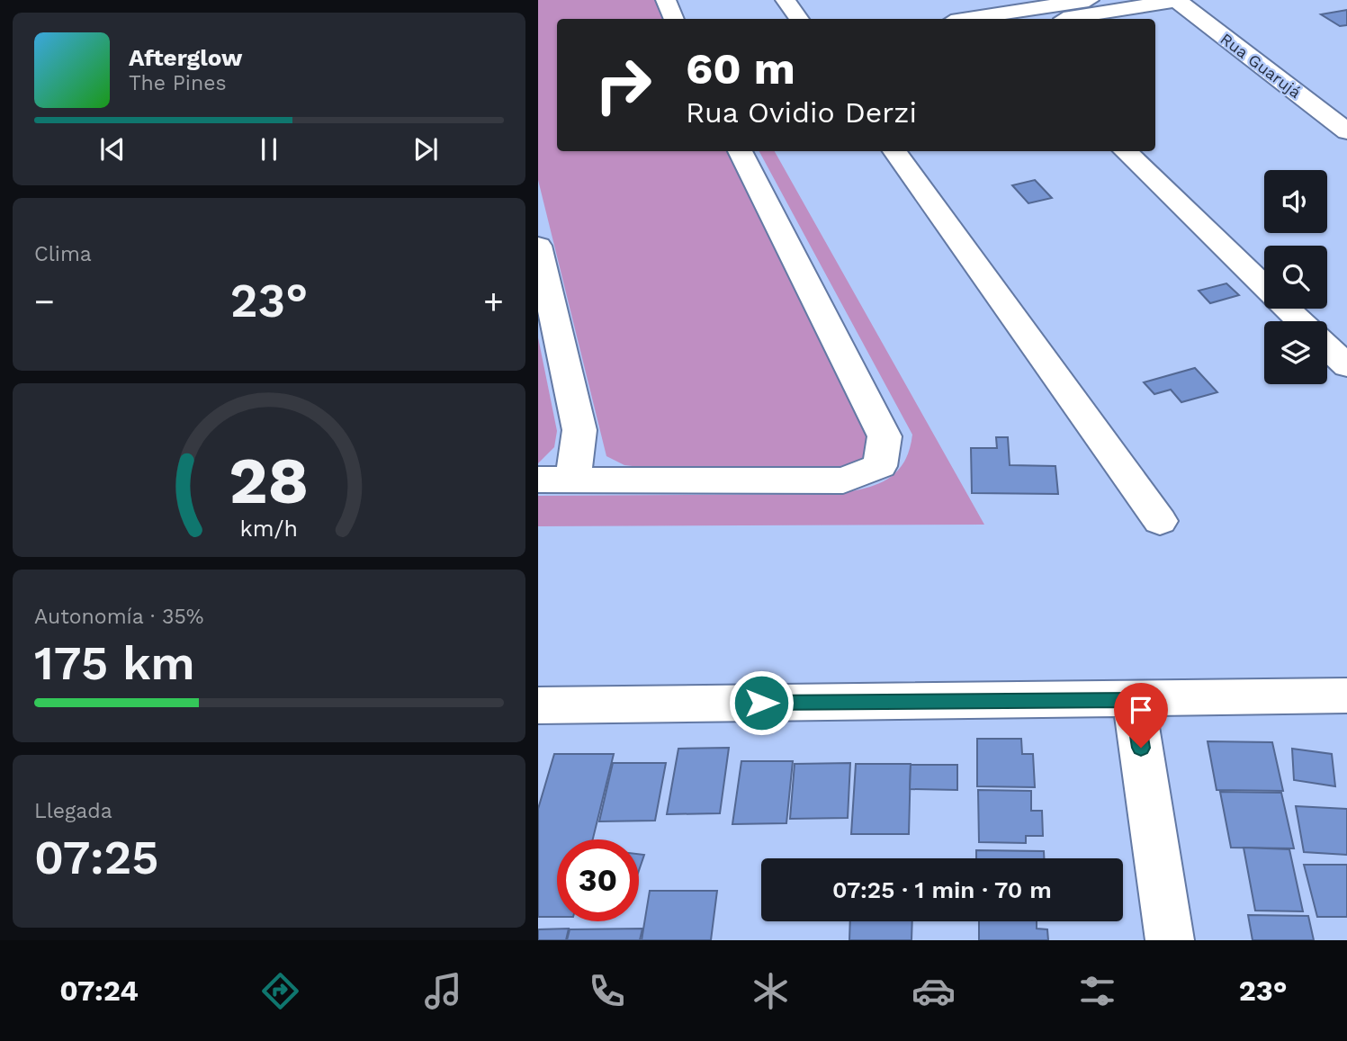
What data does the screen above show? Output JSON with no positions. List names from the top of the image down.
{
  "streets": {
    "street": ["Rua Guarujá"]
  },
  "page": {
    "turn": ["60 m", "Rua Ovidio Derzi"],
    "song": ["Afterglow", "The Pines"],
    "tile": [
      "Clima",
      ["Autonomía · 35%", "175 km"],
      ["Llegada", "07:25"]
    ],
    "heat": ["−", "23°", "+"],
    "limit": "30",
    "trip": "07:25 · 1 min · 70 m",
    "tabs": ["07:24", "23°"],
    "gauge": ["28", "km/h"]
  }
}
